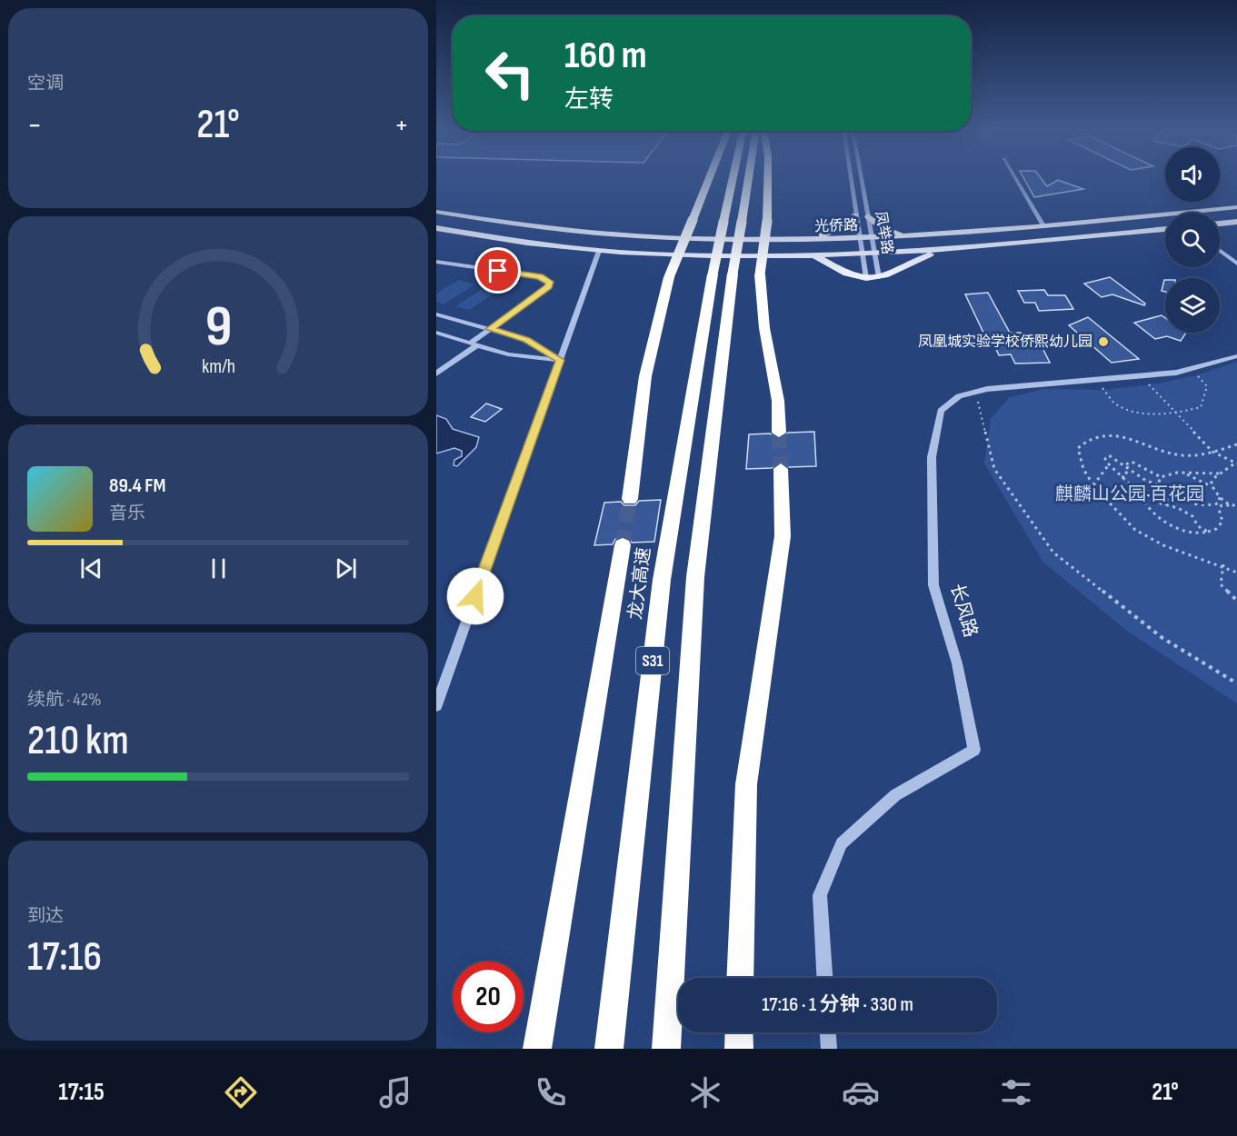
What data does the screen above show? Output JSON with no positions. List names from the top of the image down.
{
  "streets": {
    "highway": ["龙大高速", "S31"],
    "main road": ["光侨路"],
    "street": ["凤举路", "长风路"]
  },
  "crossings": [
    ["光侨路", "凤举路"]
  ],
  "parks": ["麒麟山公园·百花园"],
  "places": ["凤凰城实验学校侨熙幼儿园"],
  "page": {
    "tile": [
      "空调",
      ["续航 · 42%", "210 km"],
      ["到达", "17:16"]
    ],
    "turn": ["160 m", "左转"],
    "heat": ["−", "21°", "+"],
    "song": ["89.4 FM", "音乐"],
    "limit": "20",
    "trip": "17:16 · 1 分钟 · 330 m",
    "tabs": ["17:15", "21°"],
    "gauge": ["9", "km/h"]
  }
}
